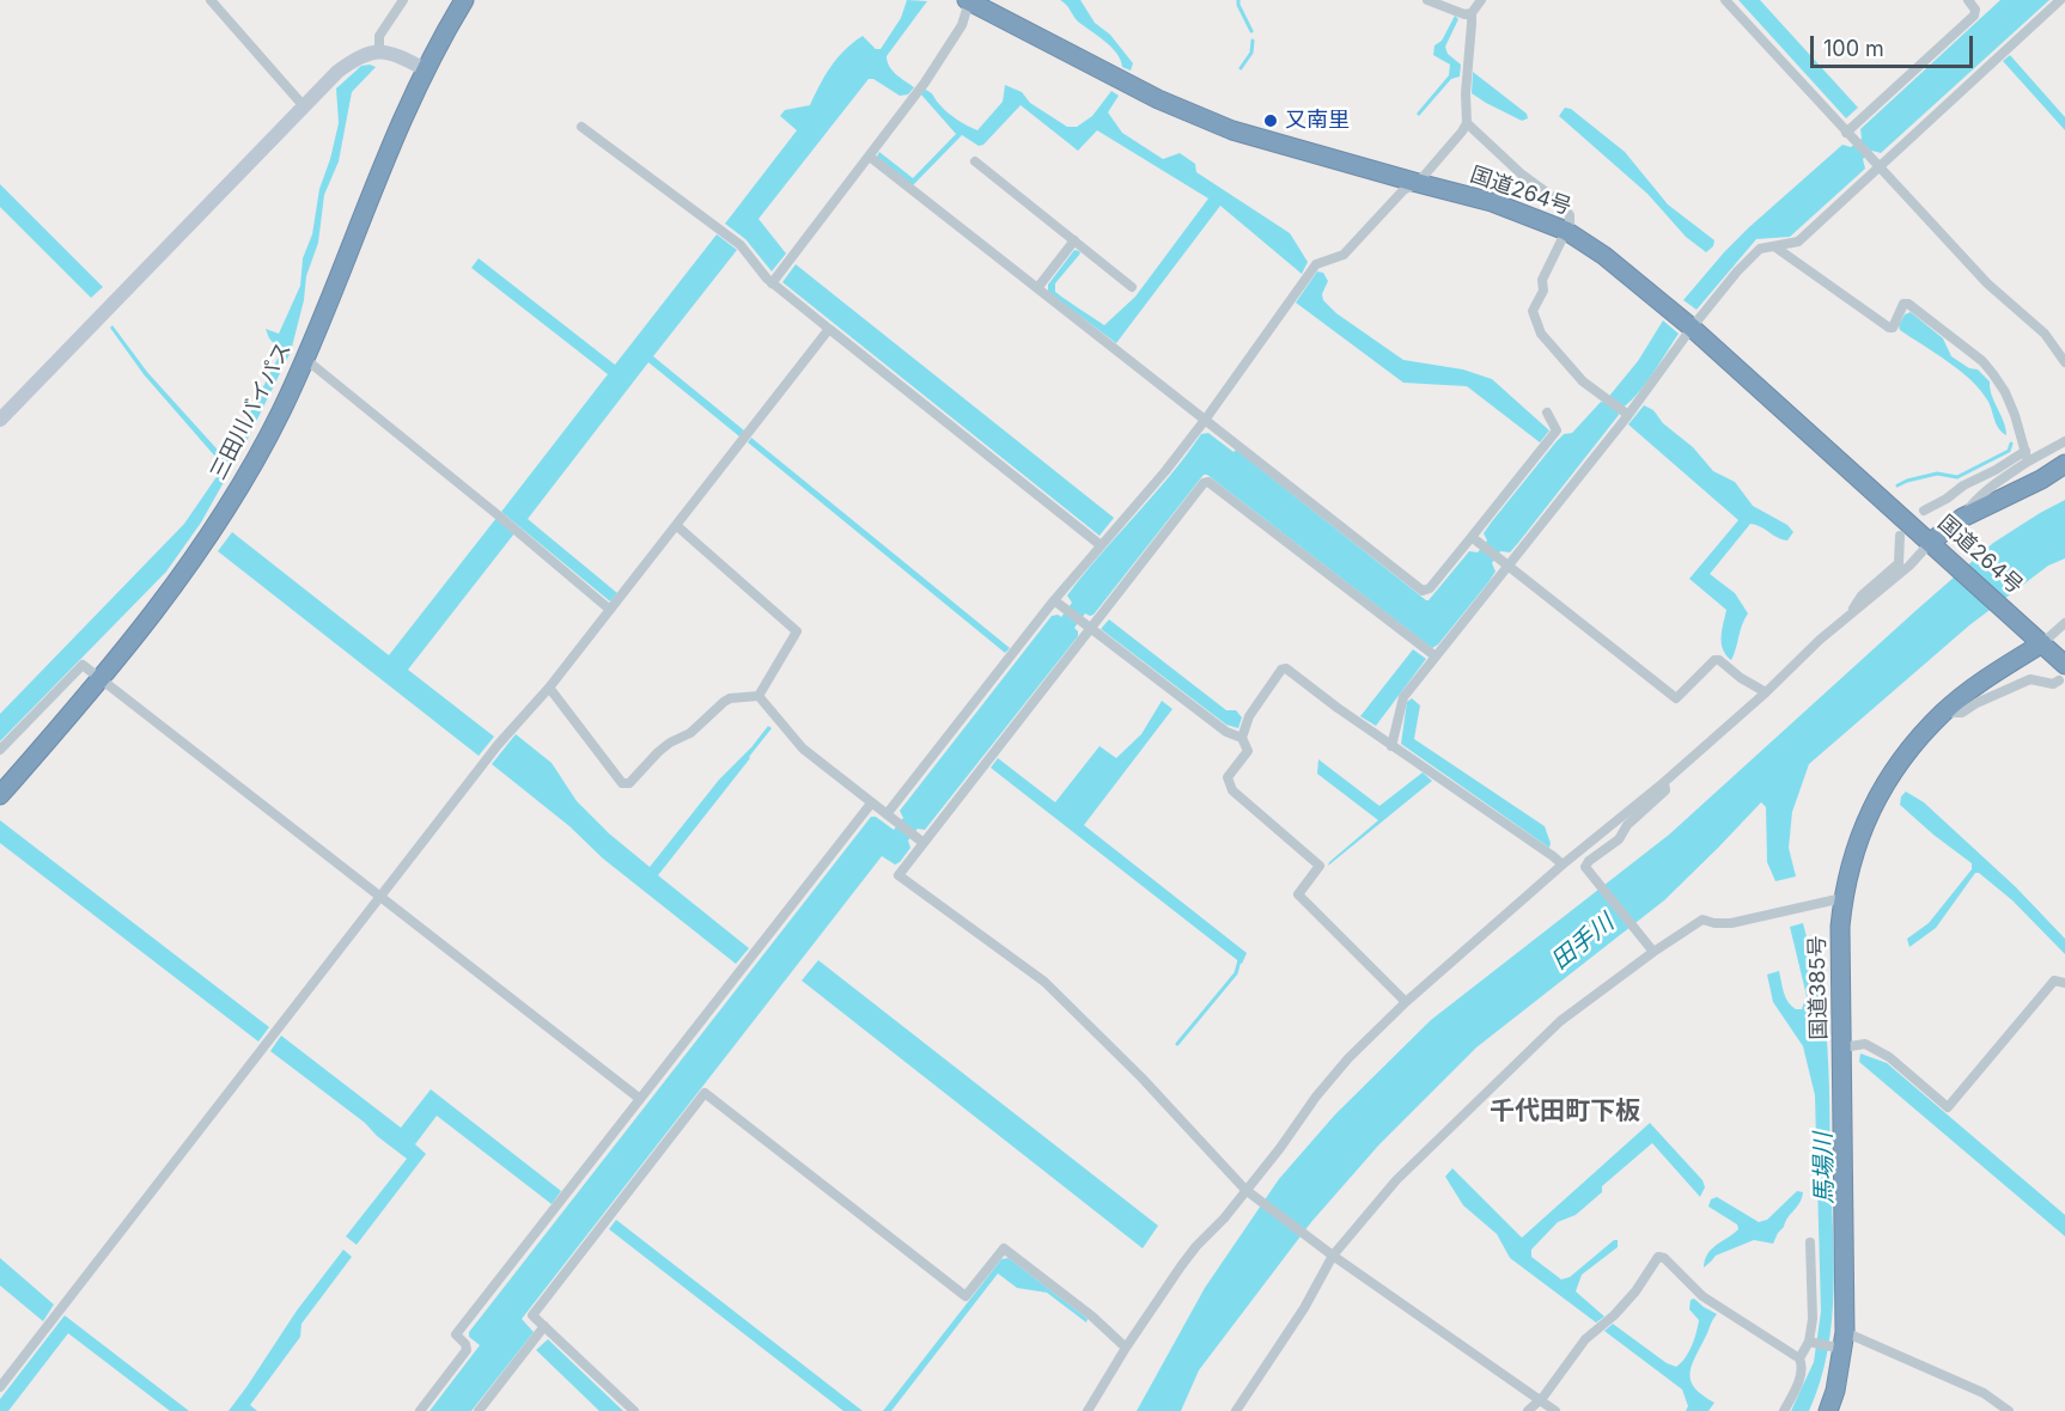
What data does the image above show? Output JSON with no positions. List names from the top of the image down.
{
  "streets": {
    "highway": ["国道264号", "三田川バイパス", "国道385号"]
  },
  "crossings": [
    ["国道264号", "国道385号"]
  ],
  "districts": ["千代田町下板"],
  "water": ["田手川", "馬場川"],
  "places": ["又南里"],
  "scale_bar": "100 m"
}
